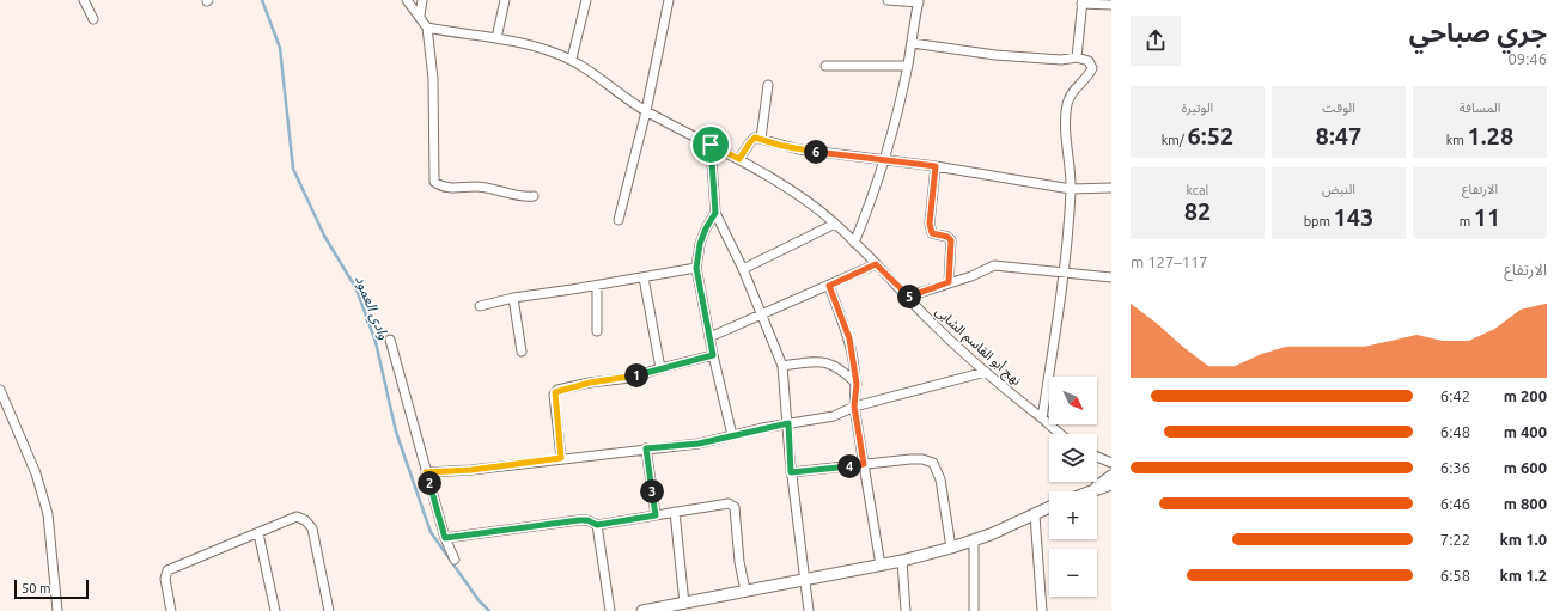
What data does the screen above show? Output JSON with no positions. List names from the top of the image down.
{
  "streets": {
    "street": ["نهج أبو القاسم الشابي"]
  },
  "water": ["وادي العمود"],
  "scale_bar": "50 m",
  "north": "bottom right",
  "page": {
    "heading": ["جري صباحي", "09:46"],
    "stats": [
      ["المسافة", "1.28 km"],
      ["الوقت", "8:47"],
      ["الوتيرة", "6:52 /km"],
      ["الارتفاع", "11 m"],
      ["النبض", "143 bpm"],
      ["kcal", "82"]
    ],
    "pins": [
      "6",
      "5",
      "1",
      "4",
      "2",
      "3"
    ],
    "chart": ["الارتفاع", "117–127 m"],
    "map_buttons": ["+", "−"],
    "list": [
      {
        "name": "200 m",
        "note": "6:42"
      },
      {
        "name": "400 m",
        "note": "6:48"
      },
      {
        "name": "600 m",
        "note": "6:36"
      },
      {
        "name": "800 m",
        "note": "6:46"
      },
      {
        "name": "1.0 km",
        "note": "7:22"
      },
      {
        "name": "1.2 km",
        "note": "6:58"
      }
    ],
    "scale": "50 m"
  }
}
